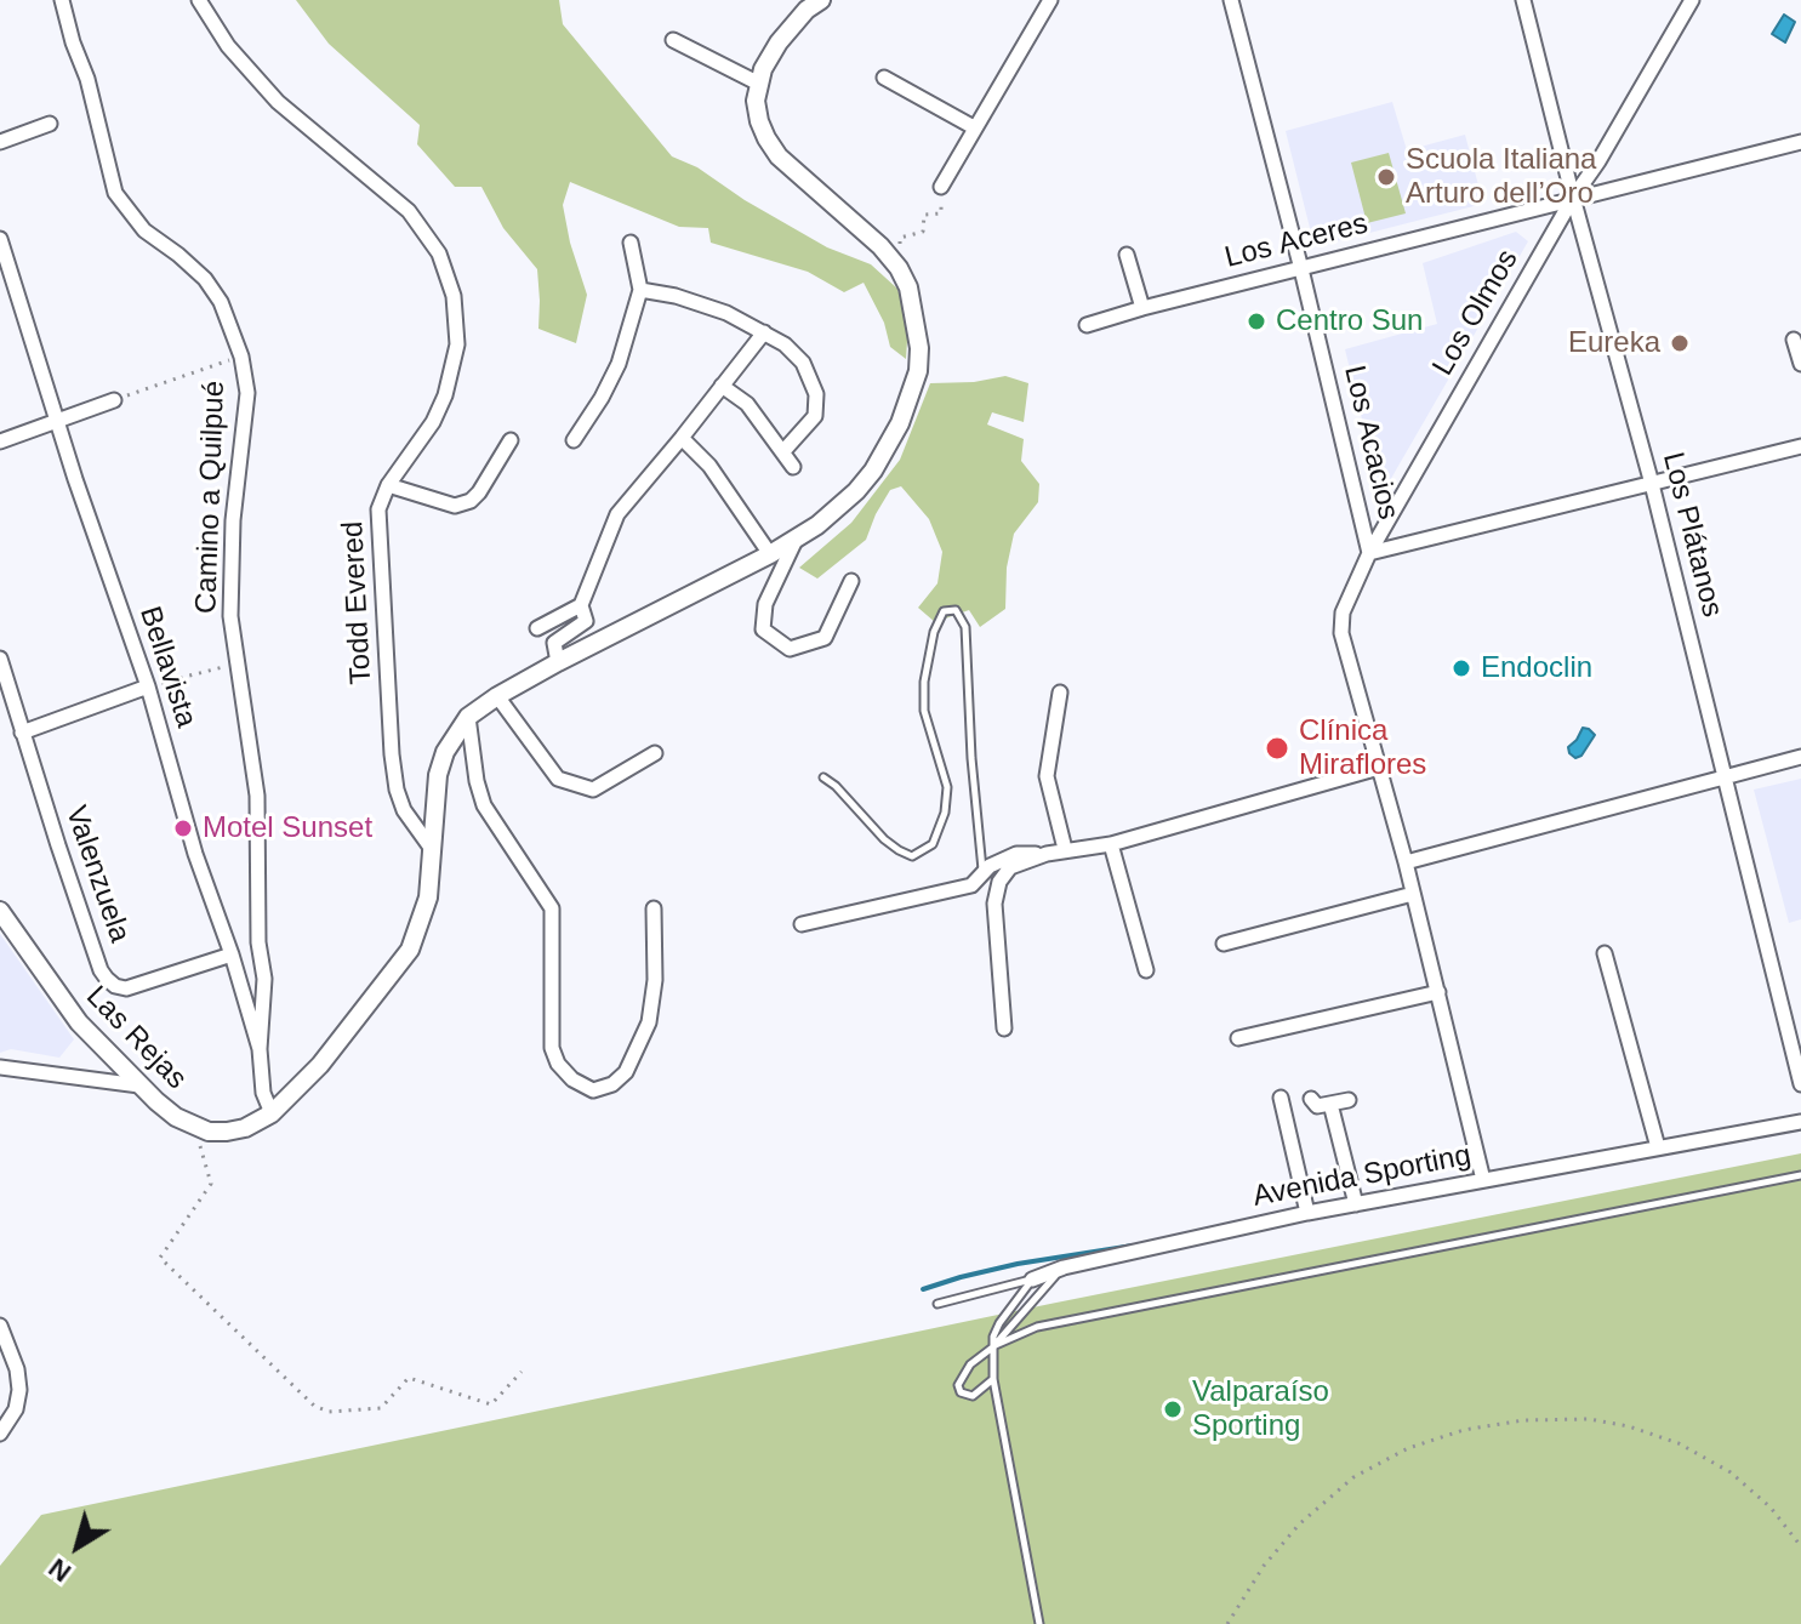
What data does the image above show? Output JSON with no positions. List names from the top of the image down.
{
  "streets": {
    "street": [
      "Los Aceres",
      "Los Olmos",
      "Los Acacios",
      "Camino a Quilpué",
      "Los Plátanos",
      "Todd Evered",
      "Bellavista",
      "Valenzuela",
      "Las Rejas",
      "Avenida Sporting"
    ]
  },
  "crossings": [
    ["Los Aceres", "Los Olmos"],
    ["Los Aceres", "Los Acacios"],
    ["Los Aceres", "Los Plátanos"],
    ["Los Olmos", "Los Acacios"],
    ["Los Olmos", "Los Plátanos"],
    ["Los Acacios", "Avenida Sporting"],
    ["Camino a Quilpué", "Bellavista"],
    ["Bellavista", "Valenzuela"],
    ["Bellavista", "Las Rejas"]
  ],
  "places": [
    "Scuola Italiana Arturo dell’Oro",
    "Centro Sun",
    "Eureka",
    "Endoclin",
    "Clínica Miraflores",
    "Motel Sunset",
    "Valparaíso Sporting"
  ],
  "north": "bottom left"
}
